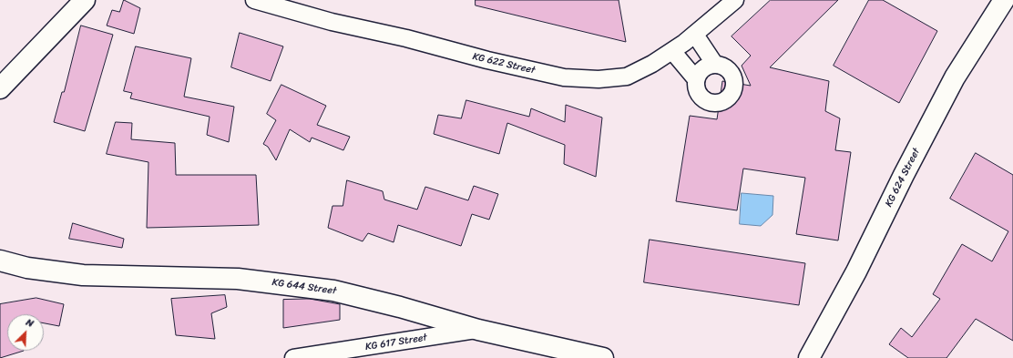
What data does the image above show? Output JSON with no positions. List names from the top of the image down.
{
  "streets": {
    "main road": ["KG 624 Street", "KG 644 Street"],
    "street": ["KG 622 Street", "KG 617 Street"]
  },
  "crossings": [
    ["KG 644 Street", "KG 617 Street"]
  ],
  "north": "top right"
}
